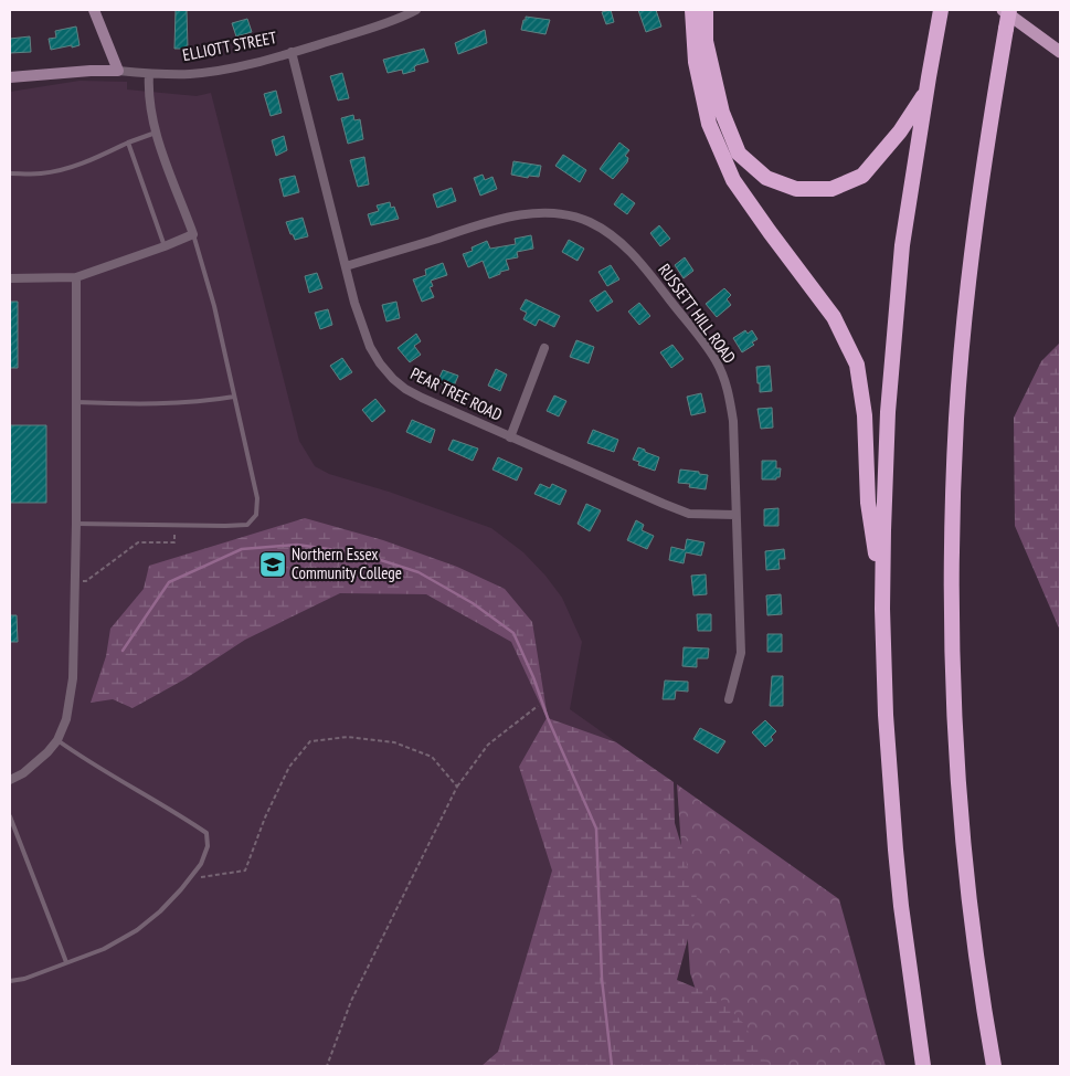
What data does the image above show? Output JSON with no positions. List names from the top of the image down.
{
  "streets": {
    "street": ["ELLIOTT STREET", "RUSSETT HILL ROAD", "PEAR TREE ROAD"]
  },
  "crossings": [
    ["ELLIOTT STREET", "PEAR TREE ROAD"],
    ["RUSSETT HILL ROAD", "PEAR TREE ROAD"]
  ],
  "places": {
    "school or university": ["Northern Essex Community College"]
  }
}
